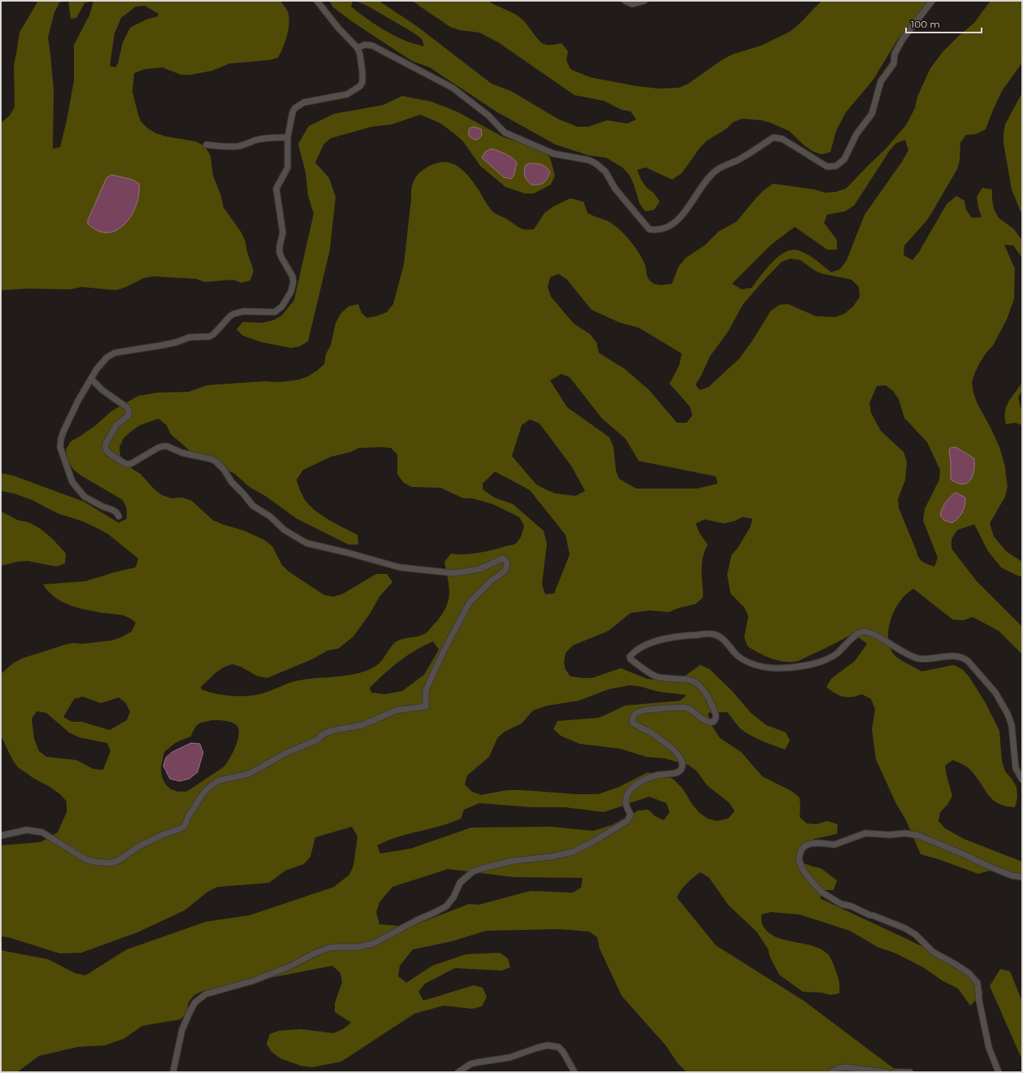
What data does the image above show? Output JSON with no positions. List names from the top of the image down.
{
  "scale_bar": "100 m"
}
